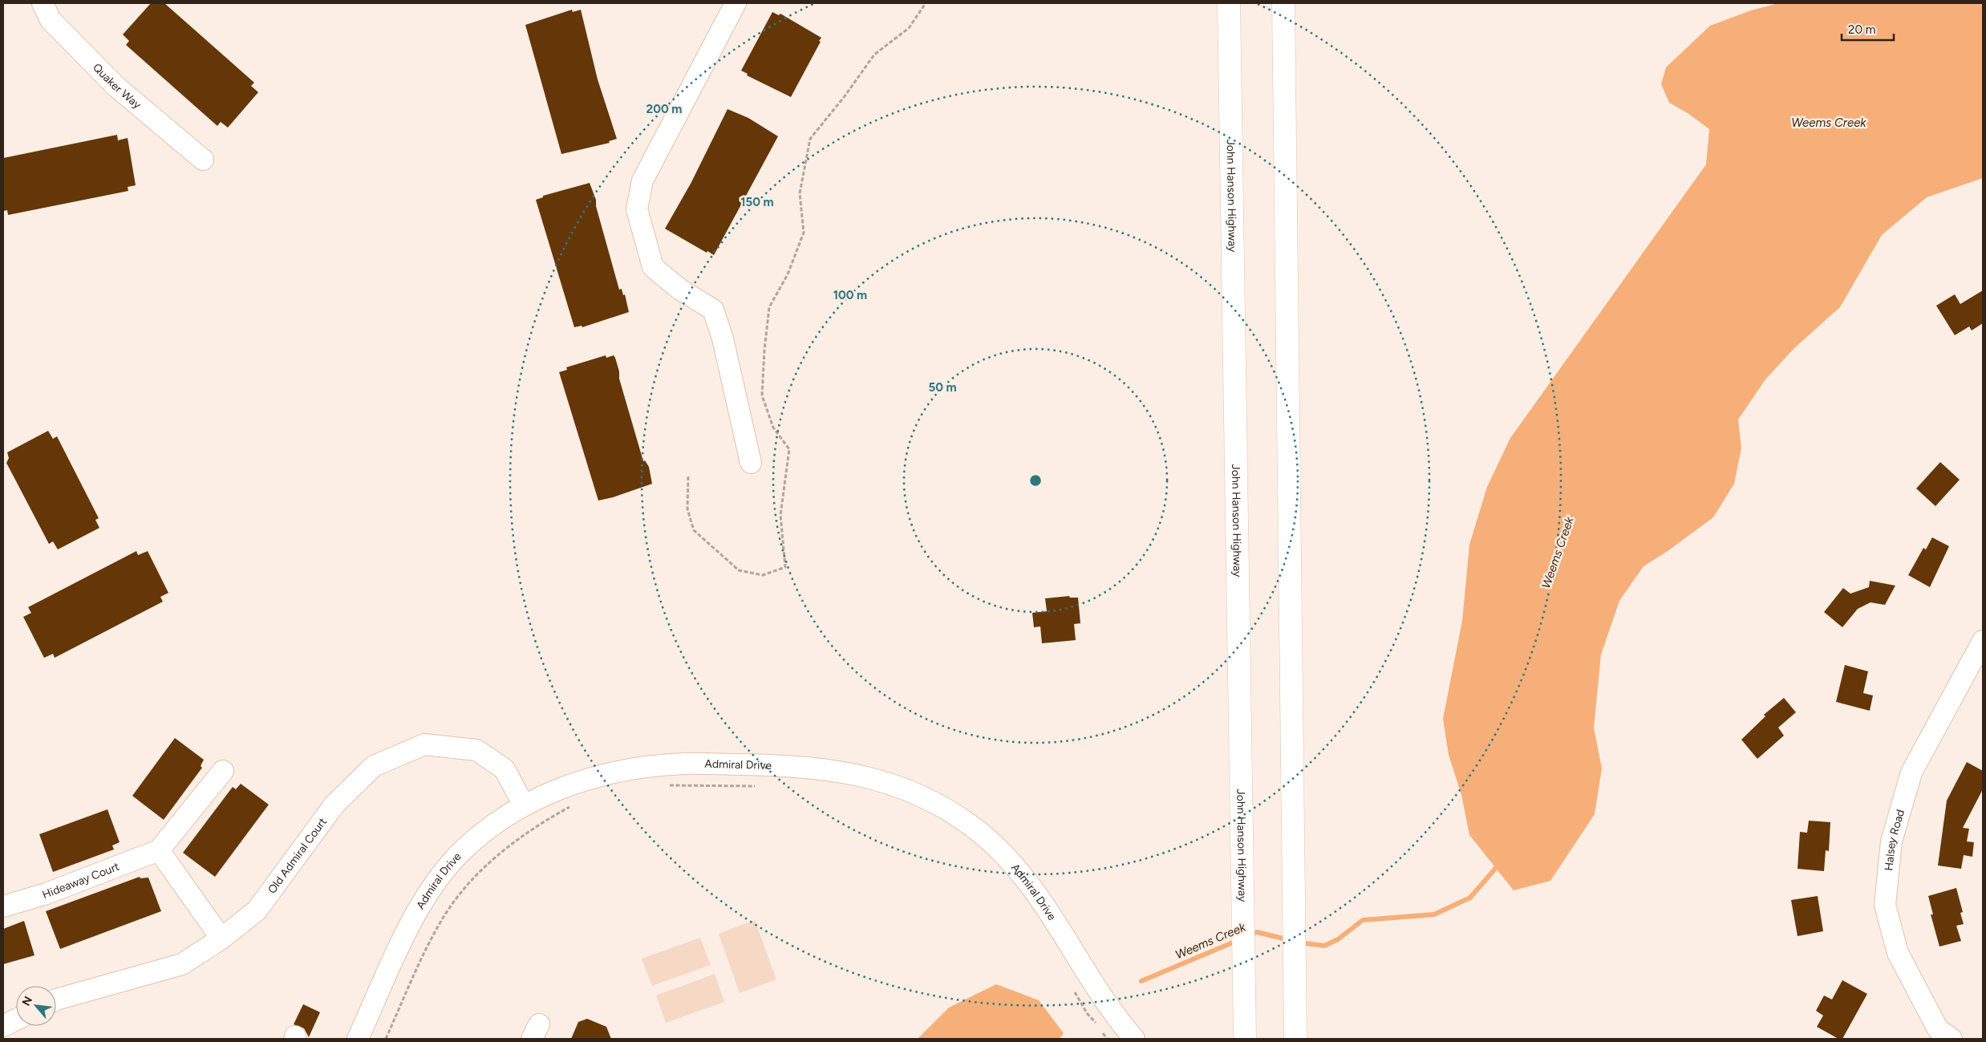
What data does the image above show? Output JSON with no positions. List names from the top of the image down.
{
  "streets": {
    "highway": ["John Hanson Highway"],
    "street": [
      "Quaker Way",
      "Admiral Drive",
      "Halsey Road",
      "Old Admiral Court",
      "Hideaway Court"
    ]
  },
  "crossings": [
    ["Admiral Drive", "Old Admiral Court"]
  ],
  "water": ["Weems Creek"],
  "scale_bar": "20 m",
  "north": "top left",
  "rings": [
    "200 m",
    "150 m",
    "100 m",
    "50 m"
  ]
}
